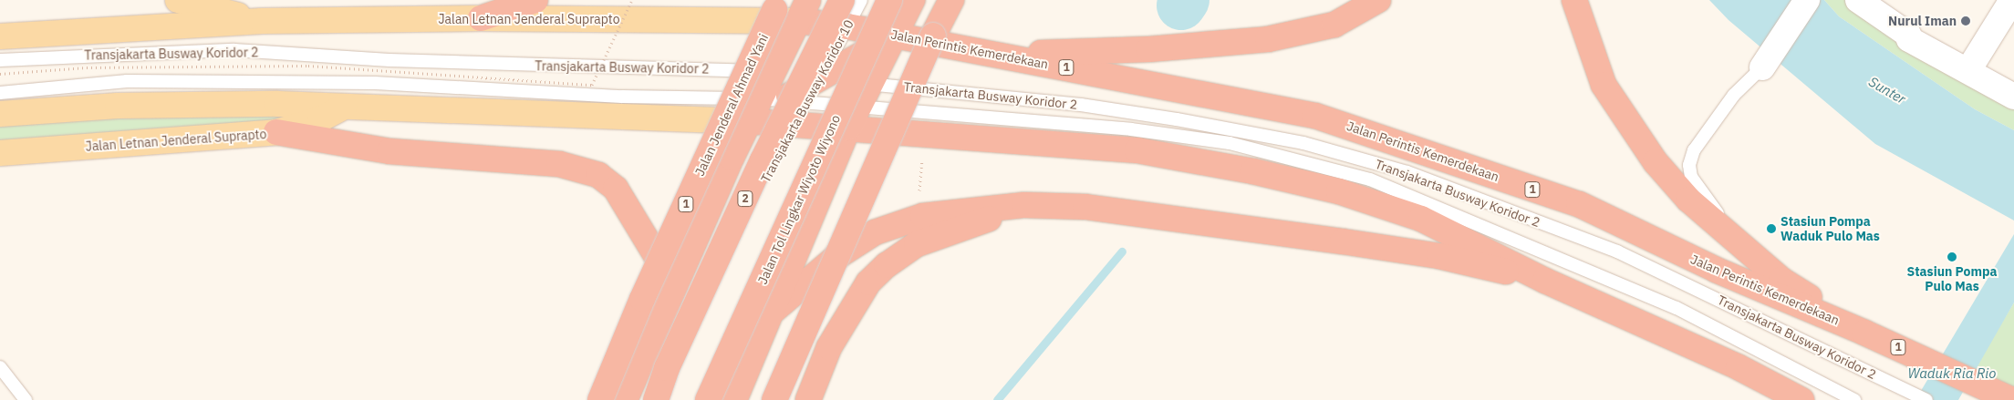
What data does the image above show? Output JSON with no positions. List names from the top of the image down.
{
  "streets": {
    "highway": [
      "Jalan Perintis Kemerdekaan",
      "1",
      "Jalan Jenderal Ahmad Yani",
      "2",
      "Jalan Tol Lingkar Wiyoto Wiyono"
    ],
    "main road": ["Jalan Letnan Jenderal Suprapto"],
    "lane": ["Transjakarta Busway Koridor 2", "Transjakarta Busway Koridor 10"]
  },
  "crossings": [
    ["Jalan Letnan Jenderal Suprapto", "Jalan Perintis Kemerdekaan"],
    ["Jalan Letnan Jenderal Suprapto", "Jalan Jenderal Ahmad Yani"],
    ["Jalan Perintis Kemerdekaan", "Transjakarta Busway Koridor 10"],
    ["Jalan Perintis Kemerdekaan", "Jalan Jenderal Ahmad Yani"],
    ["Transjakarta Busway Koridor 2", "Transjakarta Busway Koridor 10"],
    ["Transjakarta Busway Koridor 2", "Jalan Jenderal Ahmad Yani"]
  ],
  "water": ["Sunter", "Waduk Ria Rio"],
  "places": ["Nurul Iman", "Stasiun Pompa Waduk Pulo Mas", "Stasiun Pompa Pulo Mas"]
}
